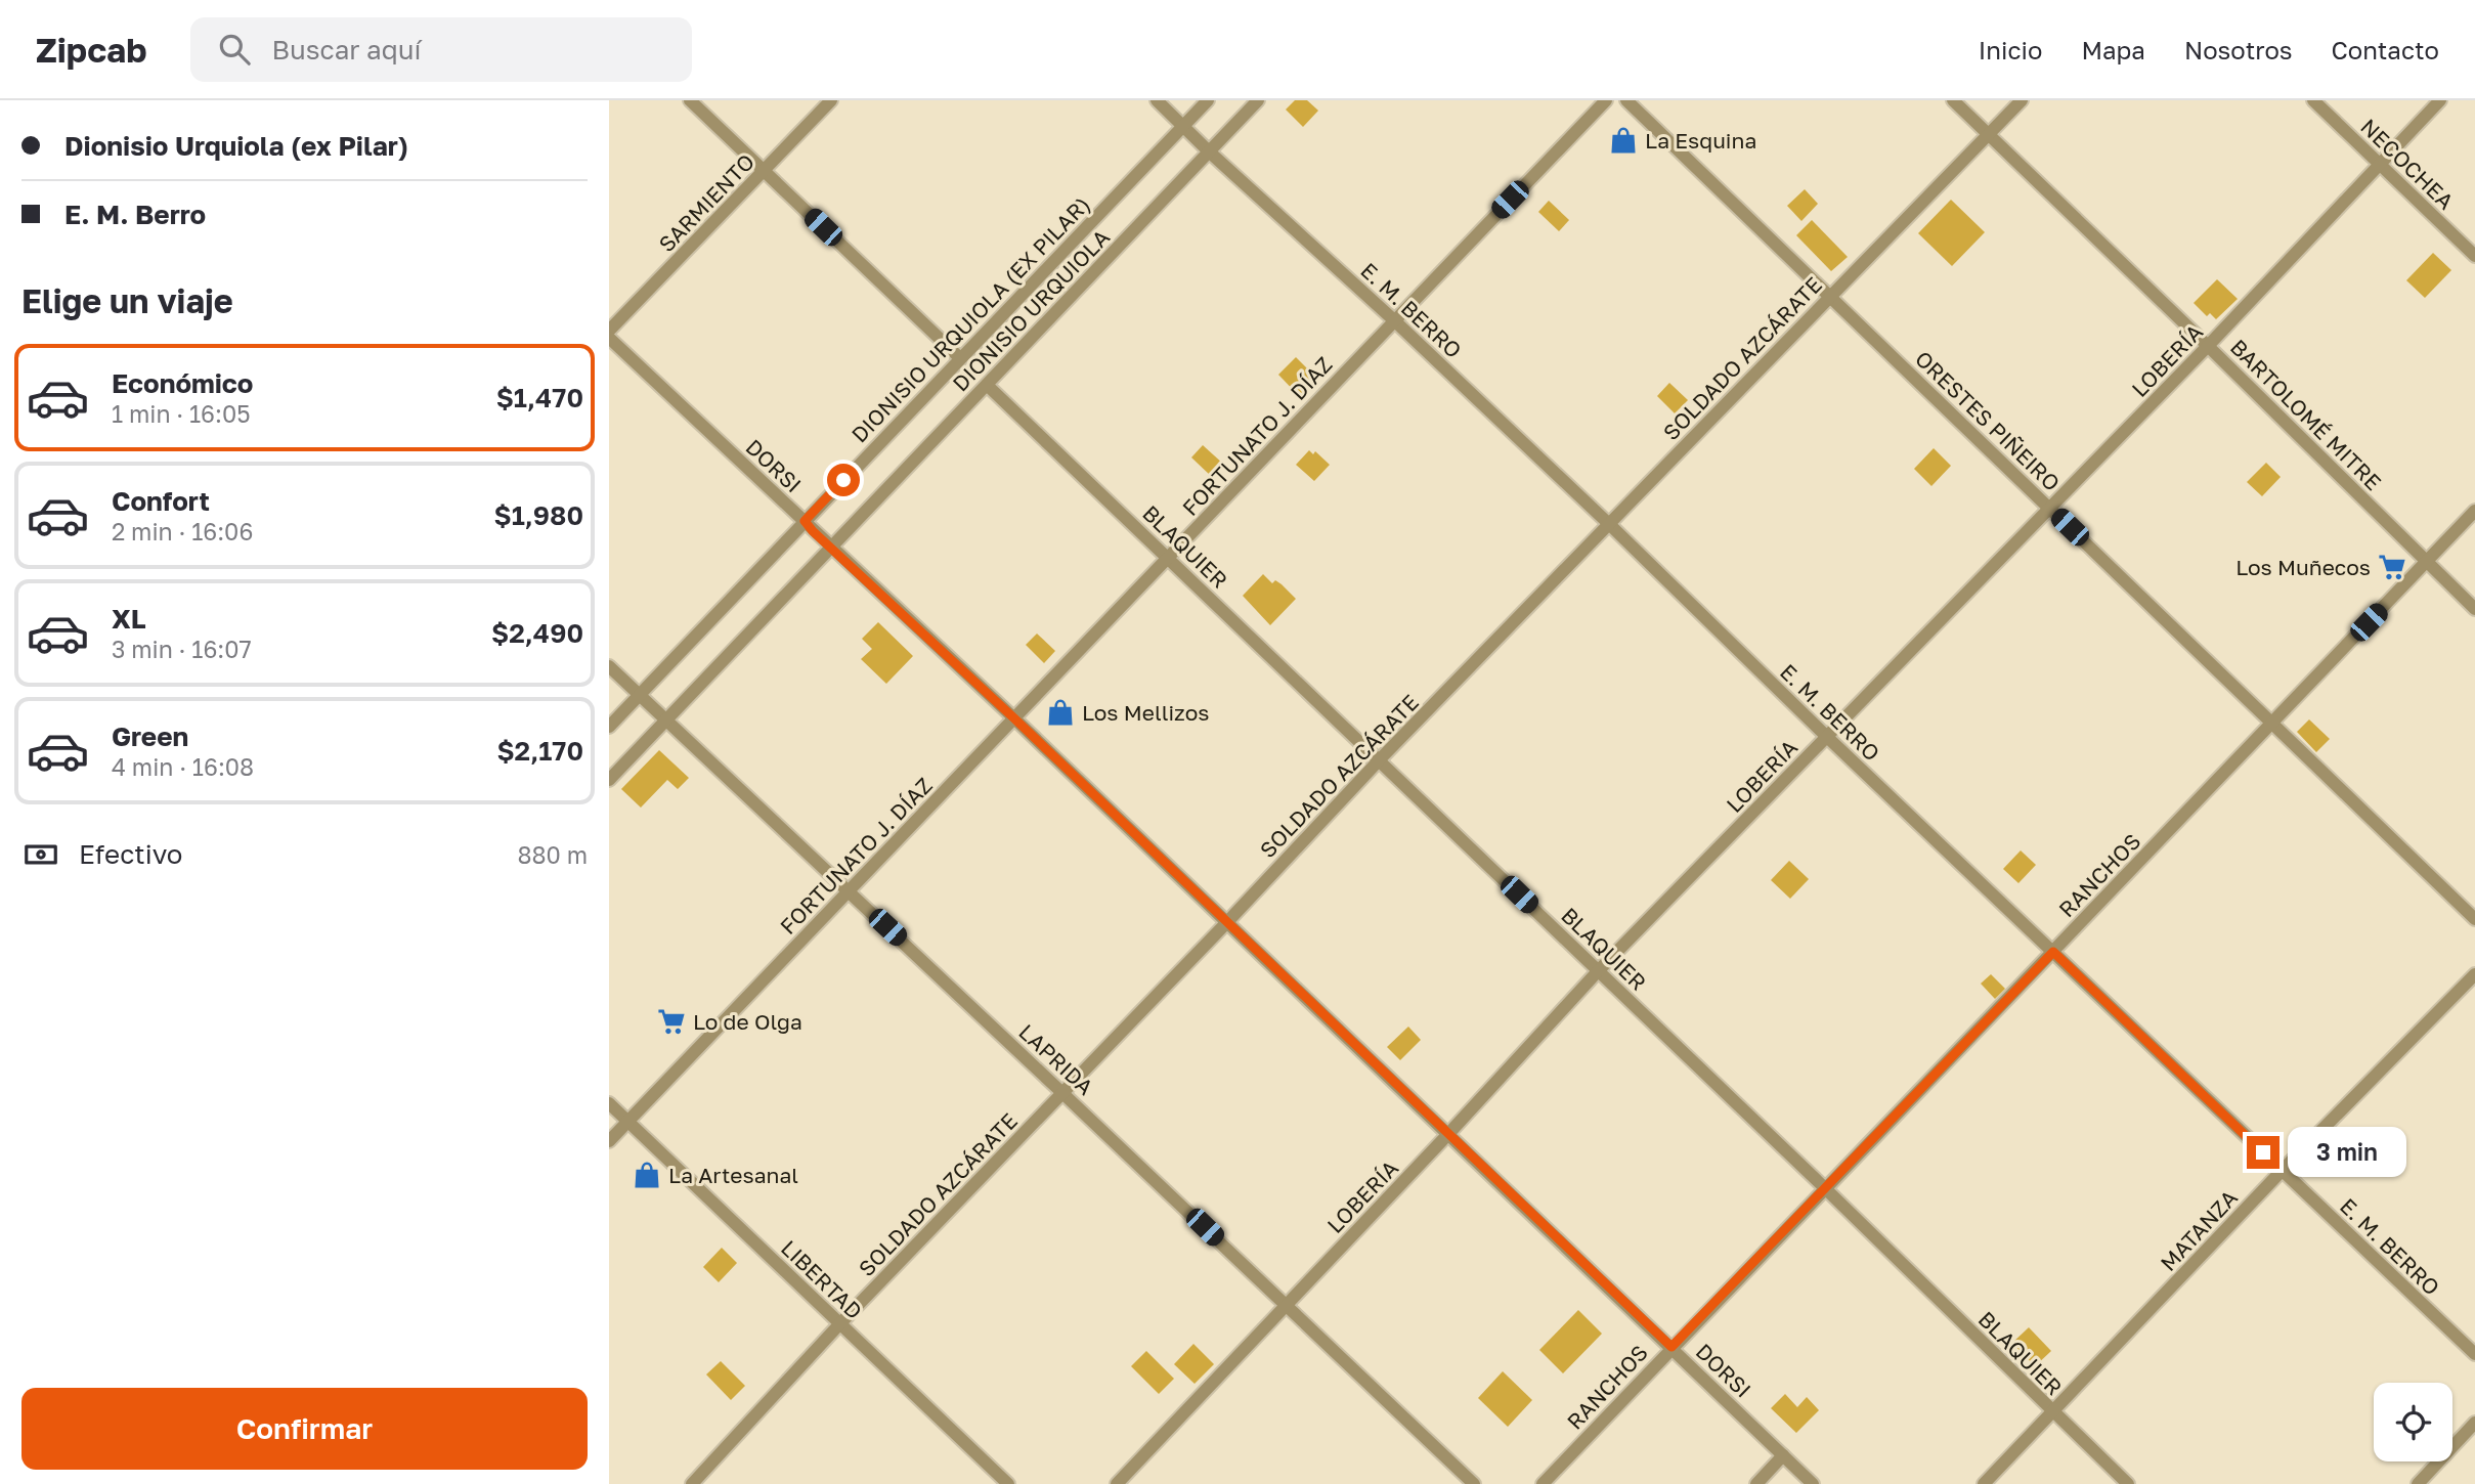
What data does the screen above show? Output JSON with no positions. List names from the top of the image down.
{
  "streets": {
    "street": [
      "NECOCHEA",
      "SARMIENTO",
      "DIONISIO URQUIOLA",
      "E. M. BERRO",
      "DIONISIO URQUIOLA (EX PILAR)",
      "SOLDADO AZCÁRATE",
      "LOBERÍA",
      "BARTOLOMÉ MITRE",
      "ORESTES PIÑEIRO",
      "FORTUNATO J. DÍAZ",
      "DORSI",
      "BLAQUIER",
      "RANCHOS",
      "LAPRIDA",
      "MATANZA",
      "LIBERTAD"
    ]
  },
  "crossings": [
    ["NECOCHEA", "LOBERÍA"],
    ["DIONISIO URQUIOLA", "E. M. BERRO"],
    ["DIONISIO URQUIOLA", "DORSI"],
    ["DIONISIO URQUIOLA", "BLAQUIER"],
    ["E. M. BERRO", "DIONISIO URQUIOLA (EX PILAR)"],
    ["E. M. BERRO", "SOLDADO AZCÁRATE"],
    ["E. M. BERRO", "LOBERÍA"],
    ["E. M. BERRO", "FORTUNATO J. DÍAZ"],
    ["E. M. BERRO", "RANCHOS"],
    ["E. M. BERRO", "MATANZA"],
    ["DIONISIO URQUIOLA (EX PILAR)", "DORSI"],
    ["DIONISIO URQUIOLA (EX PILAR)", "LAPRIDA"],
    ["SOLDADO AZCÁRATE", "BARTOLOMÉ MITRE"],
    ["SOLDADO AZCÁRATE", "ORESTES PIÑEIRO"],
    ["SOLDADO AZCÁRATE", "DORSI"],
    ["SOLDADO AZCÁRATE", "BLAQUIER"],
    ["SOLDADO AZCÁRATE", "LAPRIDA"],
    ["SOLDADO AZCÁRATE", "LIBERTAD"],
    ["LOBERÍA", "BARTOLOMÉ MITRE"],
    ["LOBERÍA", "ORESTES PIÑEIRO"],
    ["LOBERÍA", "DORSI"],
    ["LOBERÍA", "BLAQUIER"],
    ["LOBERÍA", "LAPRIDA"],
    ["BARTOLOMÉ MITRE", "RANCHOS"],
    ["ORESTES PIÑEIRO", "RANCHOS"],
    ["FORTUNATO J. DÍAZ", "DORSI"],
    ["FORTUNATO J. DÍAZ", "BLAQUIER"],
    ["FORTUNATO J. DÍAZ", "LAPRIDA"],
    ["FORTUNATO J. DÍAZ", "LIBERTAD"],
    ["DORSI", "RANCHOS"],
    ["BLAQUIER", "RANCHOS"],
    ["BLAQUIER", "MATANZA"]
  ],
  "places": {
    "shop": ["La Esquina", "Los Mellizos", "La Artesanal"],
    "supermarket": ["Los Muñecos", "Lo de Olga"]
  },
  "page": {
    "header": "Zipcab",
    "search": "Buscar aquí",
    "nav": [
      "Inicio",
      "Mapa",
      "Nosotros",
      "Contacto"
    ],
    "banner": ["Dionisio Urquiola (ex Pilar)", "E. M. Berro"],
    "heading": "Elige un viaje",
    "list": [
      {
        "name": "Económico",
        "note": "1 min · 16:05",
        "value": "$1,470"
      },
      {
        "name": "Confort",
        "note": "2 min · 16:06",
        "value": "$1,980"
      },
      {
        "name": "XL",
        "note": "3 min · 16:07",
        "value": "$2,490"
      },
      {
        "name": "Green",
        "note": "4 min · 16:08",
        "value": "$2,170"
      }
    ],
    "pay": ["Efectivo", "880 m"],
    "bubble": "3 min",
    "buttons": "Confirmar"
  }
}
